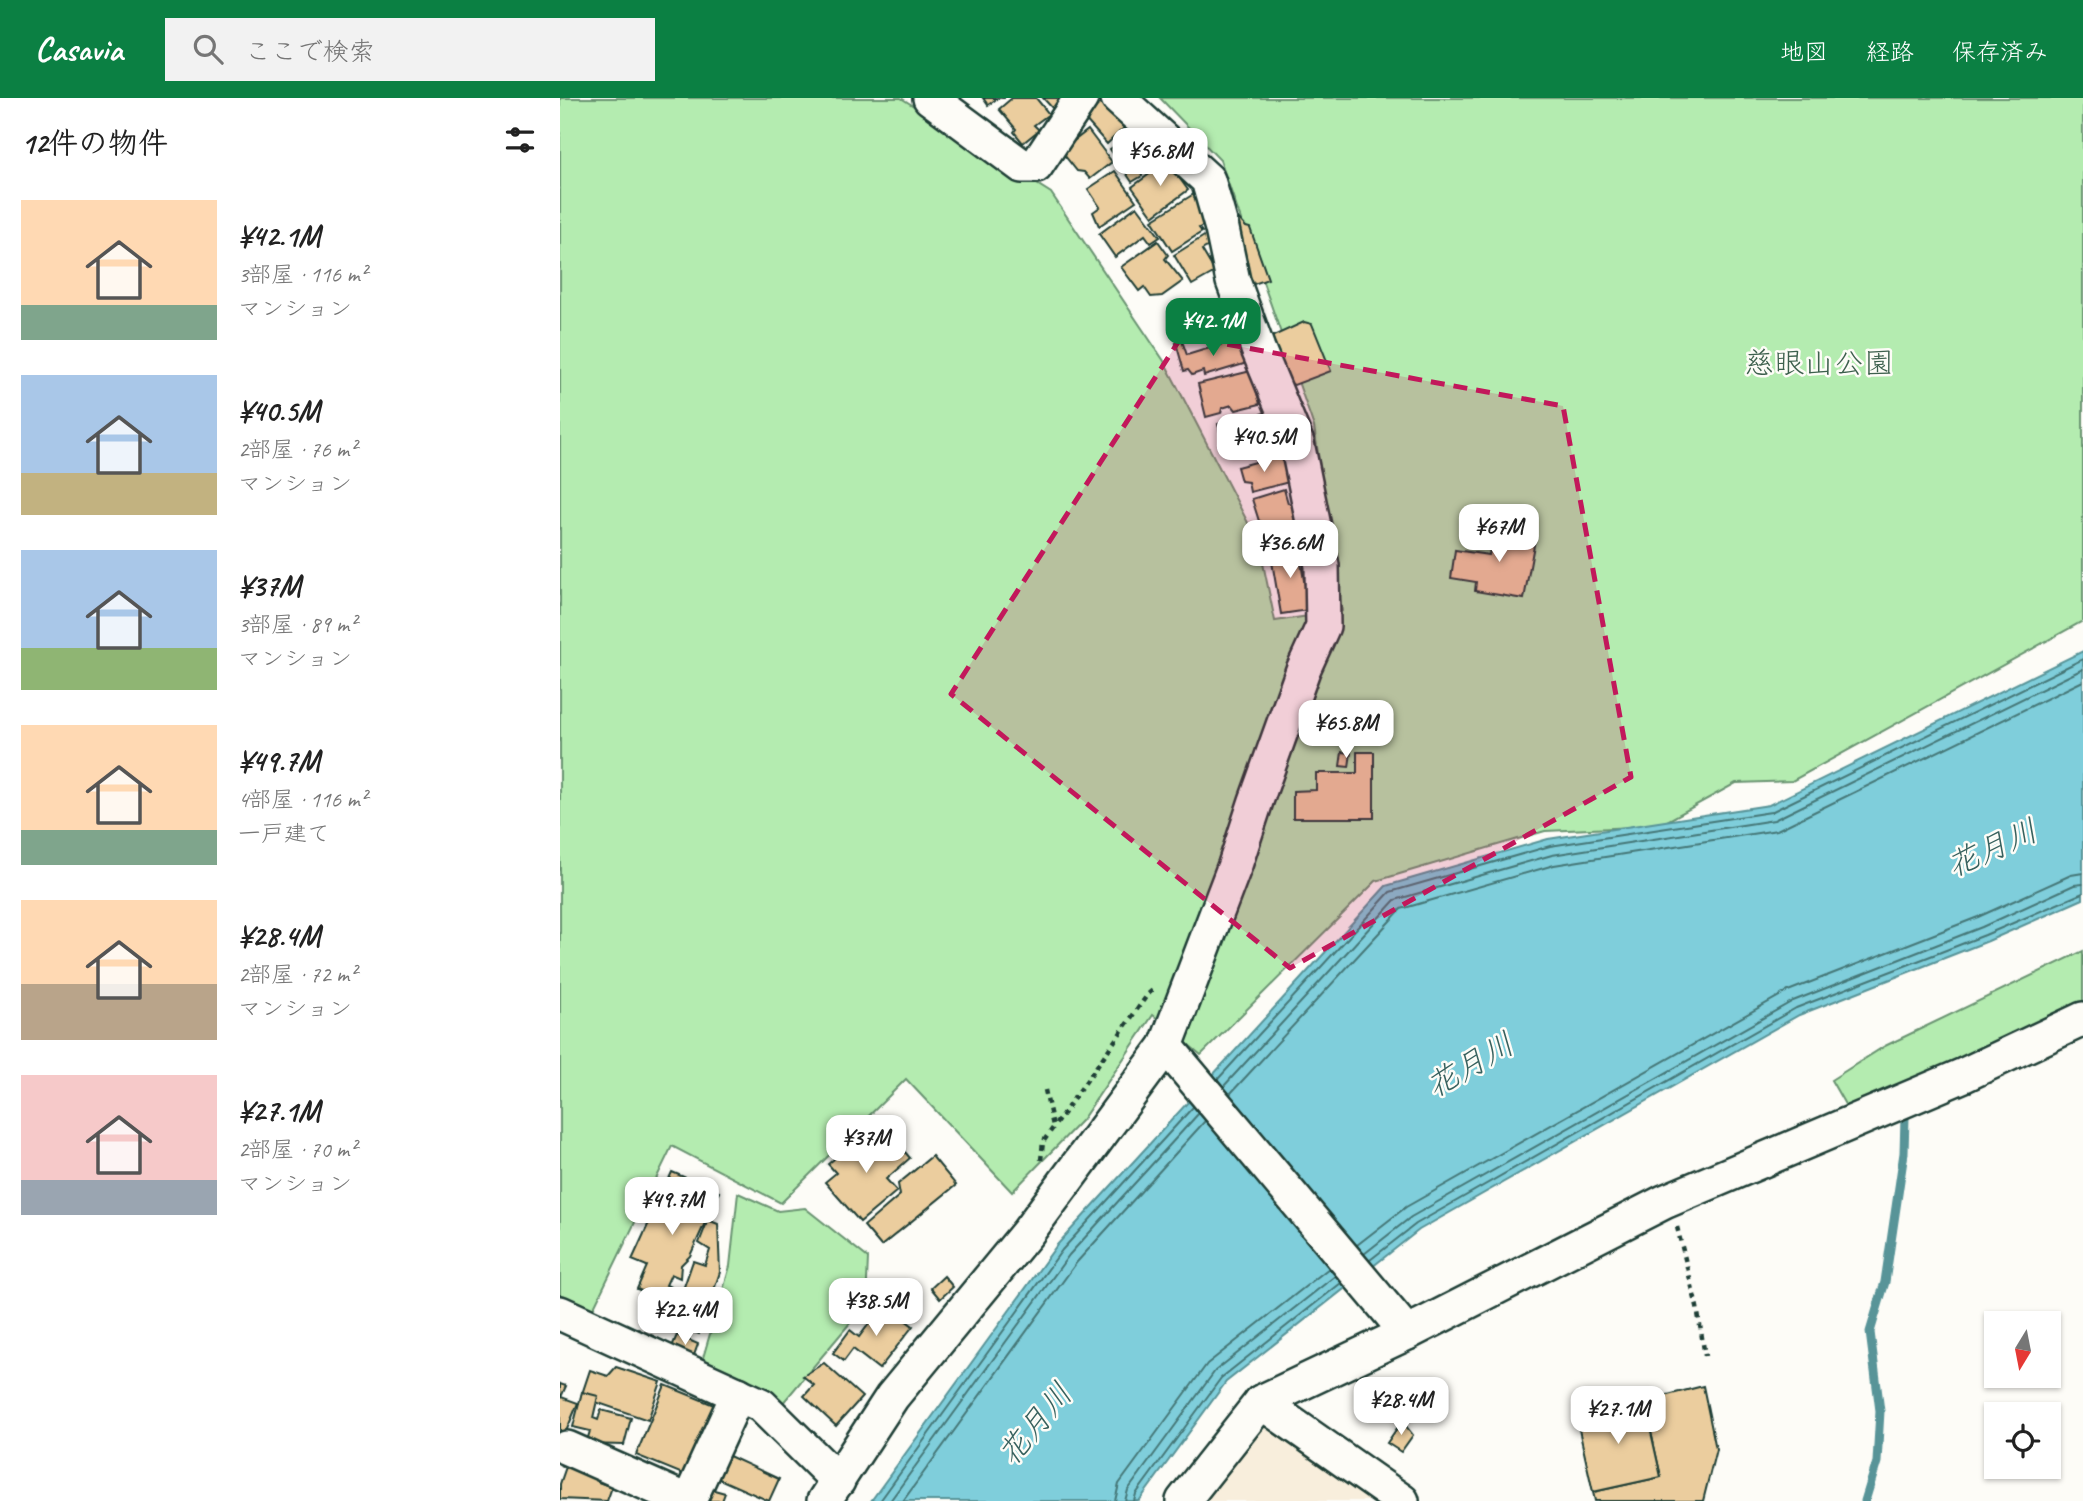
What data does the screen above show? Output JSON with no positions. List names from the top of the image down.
{
  "water": ["花月川"],
  "parks": ["慈眼山公園"],
  "north": "bottom",
  "page": {
    "header": "Casavia",
    "search": "ここで検索",
    "nav": ["地図", "経路", "保存済み"],
    "heading": "12件の物件",
    "price": [
      "¥56.8M",
      "¥42.1M",
      "¥40.5M",
      "¥67M",
      "¥36.6M",
      "¥65.8M",
      "¥37M",
      "¥49.7M",
      "¥38.5M",
      "¥22.4M",
      "¥28.4M",
      "¥27.1M"
    ],
    "list": [
      {
        "name": "¥42.1M",
        "note": "3部屋 · 116 m² · マンション"
      },
      {
        "name": "¥40.5M",
        "note": "2部屋 · 76 m² · マンション"
      },
      {
        "name": "¥37M",
        "note": "3部屋 · 89 m² · マンション"
      },
      {
        "name": "¥49.7M",
        "note": "4部屋 · 116 m² · 一戸建て"
      },
      {
        "name": "¥28.4M",
        "note": "2部屋 · 72 m² · マンション"
      },
      {
        "name": "¥27.1M",
        "note": "2部屋 · 70 m² · マンション"
      }
    ]
  }
}
